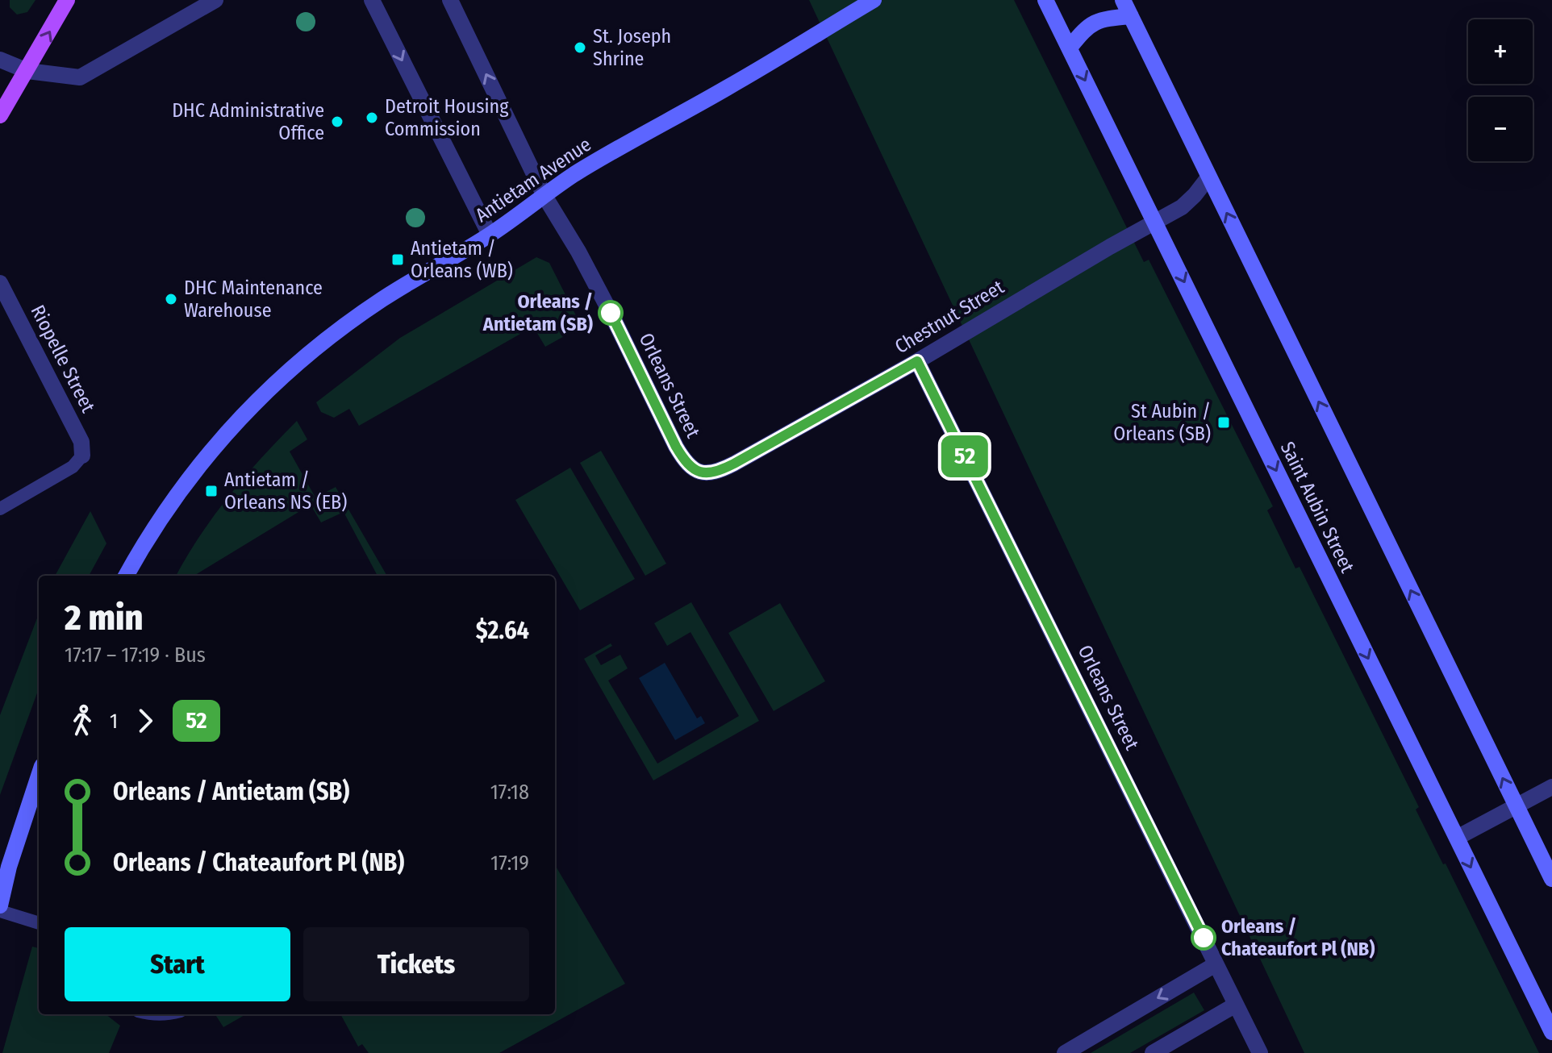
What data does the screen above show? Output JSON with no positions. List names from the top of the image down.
{
  "streets": {
    "main road": ["Antietam Avenue", "Saint Aubin Street"],
    "street": ["Chestnut Street", "Riopelle Street", "Orleans Street"]
  },
  "crossings": [
    ["Antietam Avenue", "Orleans Street"],
    ["Chestnut Street", "Orleans Street"],
    ["Chestnut Street", "Saint Aubin Street"]
  ],
  "places": {
    "other": [
      "St. Joseph Shrine",
      "Detroit Housing Commission",
      "DHC Administrative Office",
      "DHC Maintenance Warehouse",
      "Orleans / Antietam (SB)",
      "Orleans / Chateaufort Pl (NB)"
    ],
    "transit": ["Antietam / Orleans (WB)", "St Aubin / Orleans (SB)", "Antietam / Orleans NS (EB)"]
  },
  "lines": ["bus line 52"],
  "page": {
    "on_map": "52",
    "map_buttons": ["+", "−"],
    "heading": ["2 min", "17:17 – 17:19 · Bus", "$2.64"],
    "legs": ["1", "52"],
    "list": [
      {
        "name": "Orleans / Antietam (SB)",
        "value": "17:18"
      },
      {
        "name": "Orleans / Chateaufort Pl (NB)",
        "value": "17:19"
      }
    ],
    "buttons": ["Start", "Tickets"]
  }
}
